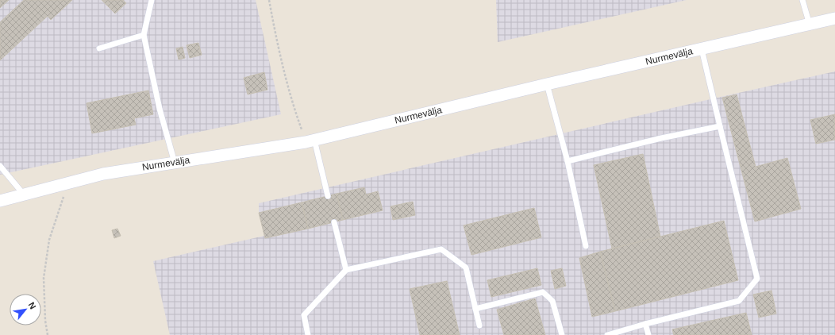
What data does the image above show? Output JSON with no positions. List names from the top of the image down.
{
  "streets": {
    "street": ["Nurmevälja"]
  },
  "north": "top right"
}
